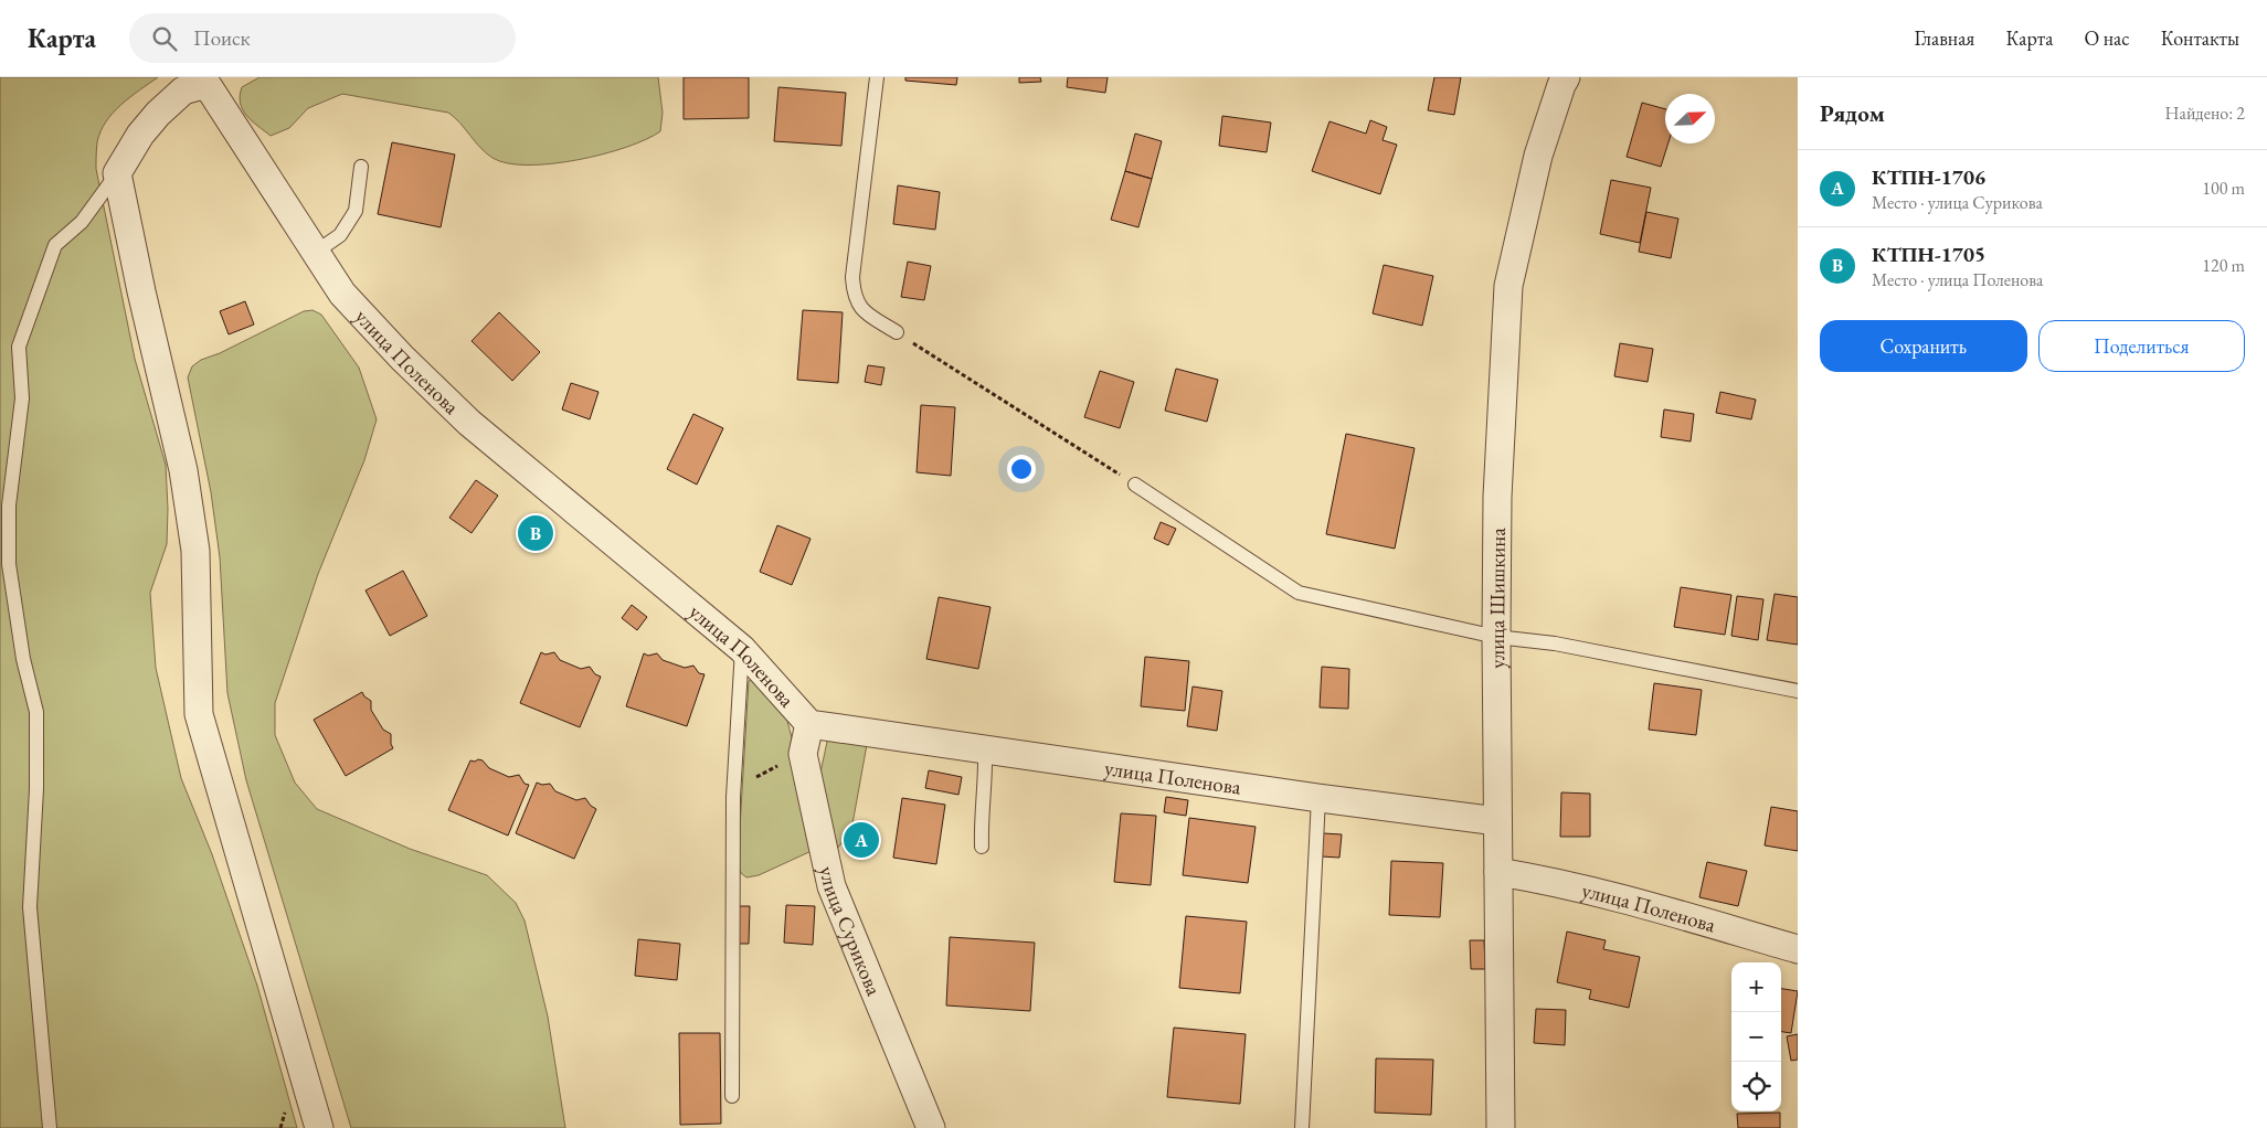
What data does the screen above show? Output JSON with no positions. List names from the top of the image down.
{
  "streets": {
    "street": ["улица Поленова", "улица Шишкина", "улица Сурикова"]
  },
  "crossings": [
    ["улица Поленова", "улица Шишкина"],
    ["улица Поленова", "улица Сурикова"]
  ],
  "north": "top right",
  "page": {
    "header": "Карта",
    "search": "Поиск",
    "nav": [
      "Главная",
      "Карта",
      "О нас",
      "Контакты"
    ],
    "heading": ["Рядом", "Найдено: 2"],
    "list": [
      {
        "mark": "A",
        "name": "КТПН-1706",
        "note": "Место · улица Сурикова",
        "value": "100 m"
      },
      {
        "mark": "B",
        "name": "КТПН-1705",
        "note": "Место · улица Поленова",
        "value": "120 m"
      }
    ],
    "buttons": ["Сохранить", "Поделиться"],
    "pins": ["B", "A"],
    "map_buttons": ["+", "−"]
  }
}
